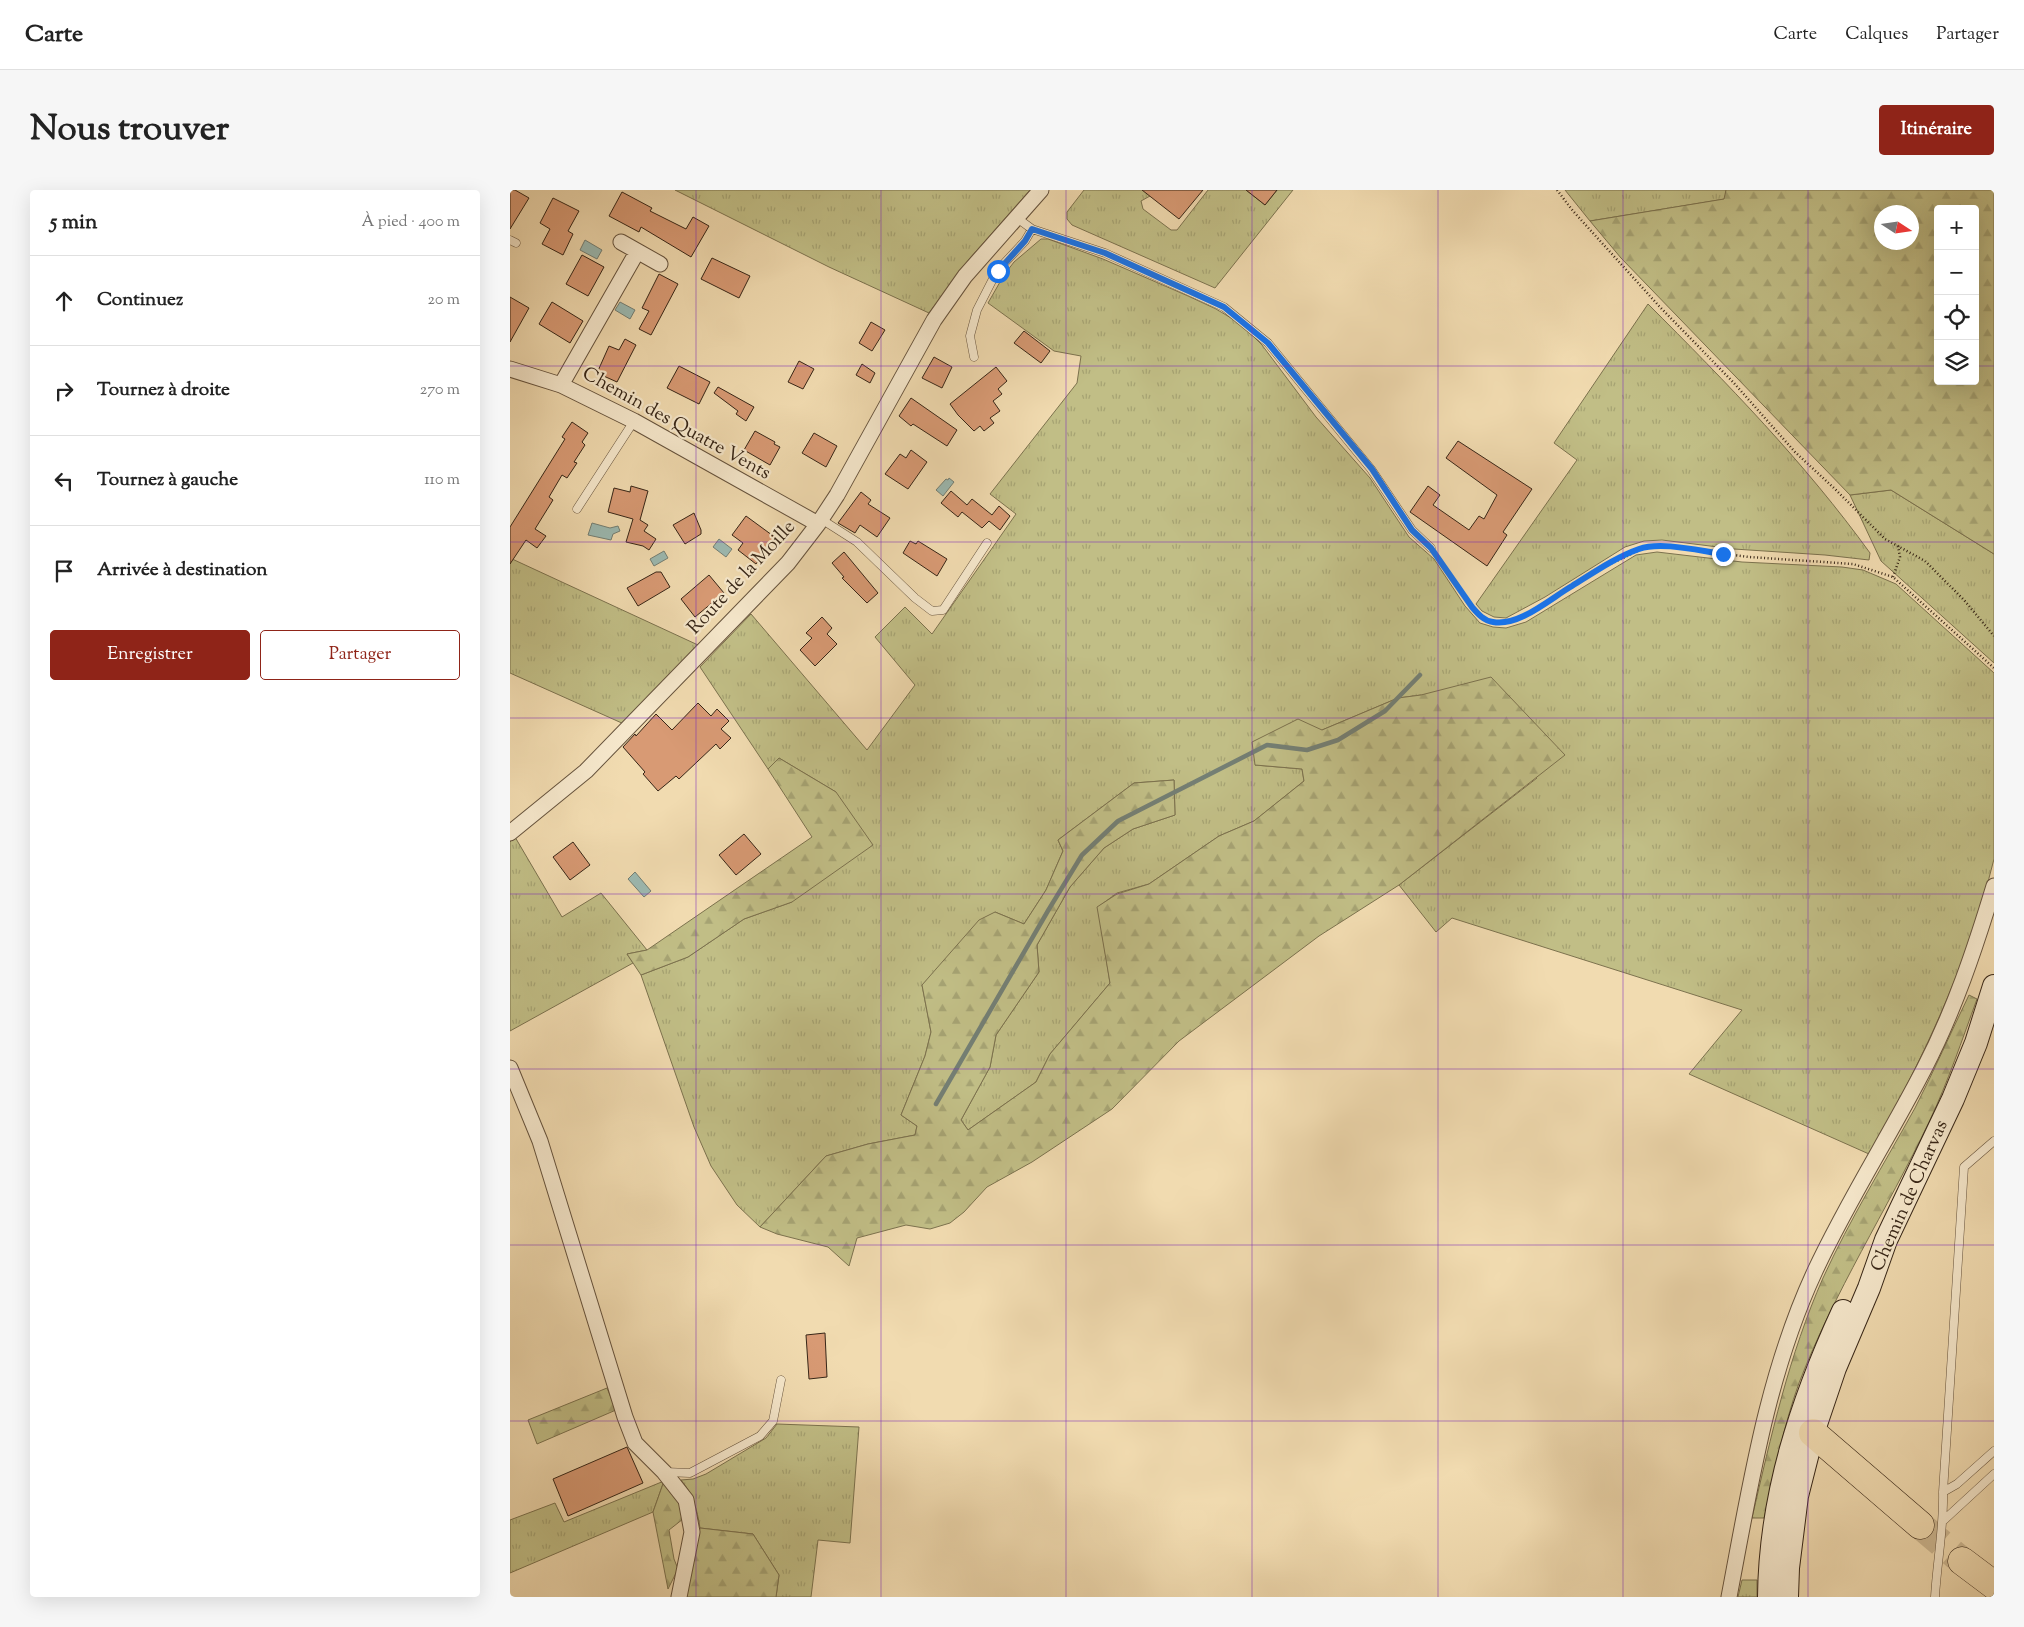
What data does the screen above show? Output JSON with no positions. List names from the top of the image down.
{
  "streets": {
    "street": ["Chemin des Quatre Vents", "Route de la Moille", "Chemin de Charvas"]
  },
  "crossings": [
    ["Chemin des Quatre Vents", "Route de la Moille"]
  ],
  "north": "right",
  "page": {
    "header": "Carte",
    "nav": ["Carte", "Calques", "Partager"],
    "title": "Nous trouver",
    "buttons": [
      "Itinéraire",
      ["Enregistrer", "Partager"]
    ],
    "heading": ["5 min", "À pied · 400 m"],
    "map_buttons": ["+", "−"],
    "list": [
      ["Continuez", "20 m"],
      ["Tournez à droite", "270 m"],
      ["Tournez à gauche", "110 m"],
      "Arrivée à destination"
    ]
  }
}
